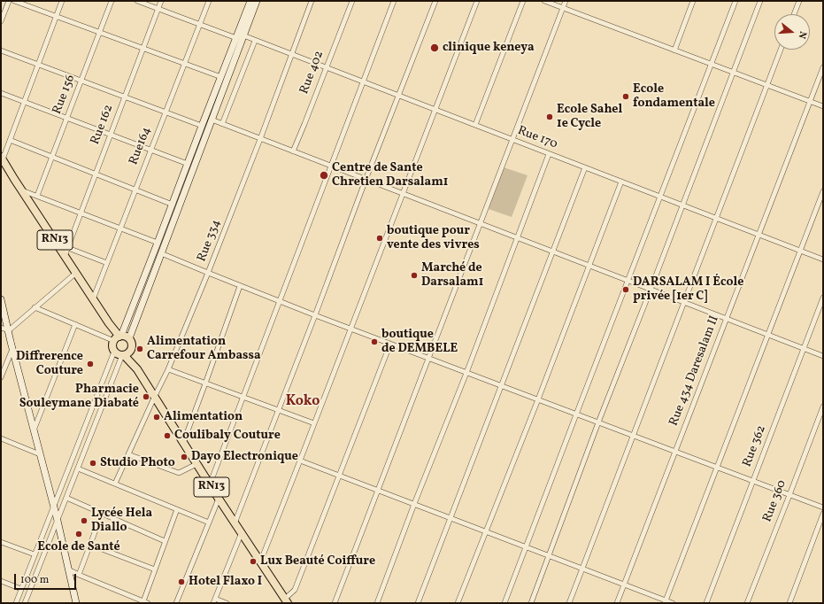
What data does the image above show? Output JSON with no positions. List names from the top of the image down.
{
  "streets": {
    "main road": ["RN13"],
    "street": [
      "Rue 402",
      "Rue 156",
      "Rue 162",
      "Rue 170",
      "Rue164",
      "Rue 334",
      "Rue 434 Daresalam II",
      "Rue 362",
      "Rue 360"
    ]
  },
  "crossings": [
    ["Rue 402", "Rue 170"],
    ["Rue 162", "RN13"],
    ["Rue 170", "Rue 334"],
    ["Rue 170", "Rue 434 Daresalam II"],
    ["Rue164", "RN13"],
    ["RN13", "Rue 334"]
  ],
  "districts": ["Koko"],
  "places": [
    "clinique keneya",
    "Ecole fondamentale",
    "Ecole Sahel 1e Cycle",
    "Centre de Sante Chretien Darsalam1",
    "boutique pour vente des vivres",
    "Marché de Darsalam1",
    "DARSALAM I École privée [1er C]",
    "boutique de DEMBELE",
    "Alimentation Carrefour Ambassa",
    "Diffrerence Couture",
    "Pharmacie Souleymane Diabaté",
    "Alimentation",
    "Coulibaly Couture",
    "Dayo Electronique",
    "Studio Photo",
    "Lycée Hela Diallo",
    "Ecole de Santé",
    "Lux Beauté Coiffure",
    "Hotel Flaxo I"
  ],
  "scale_bar": "100 m",
  "north": "right"
}
